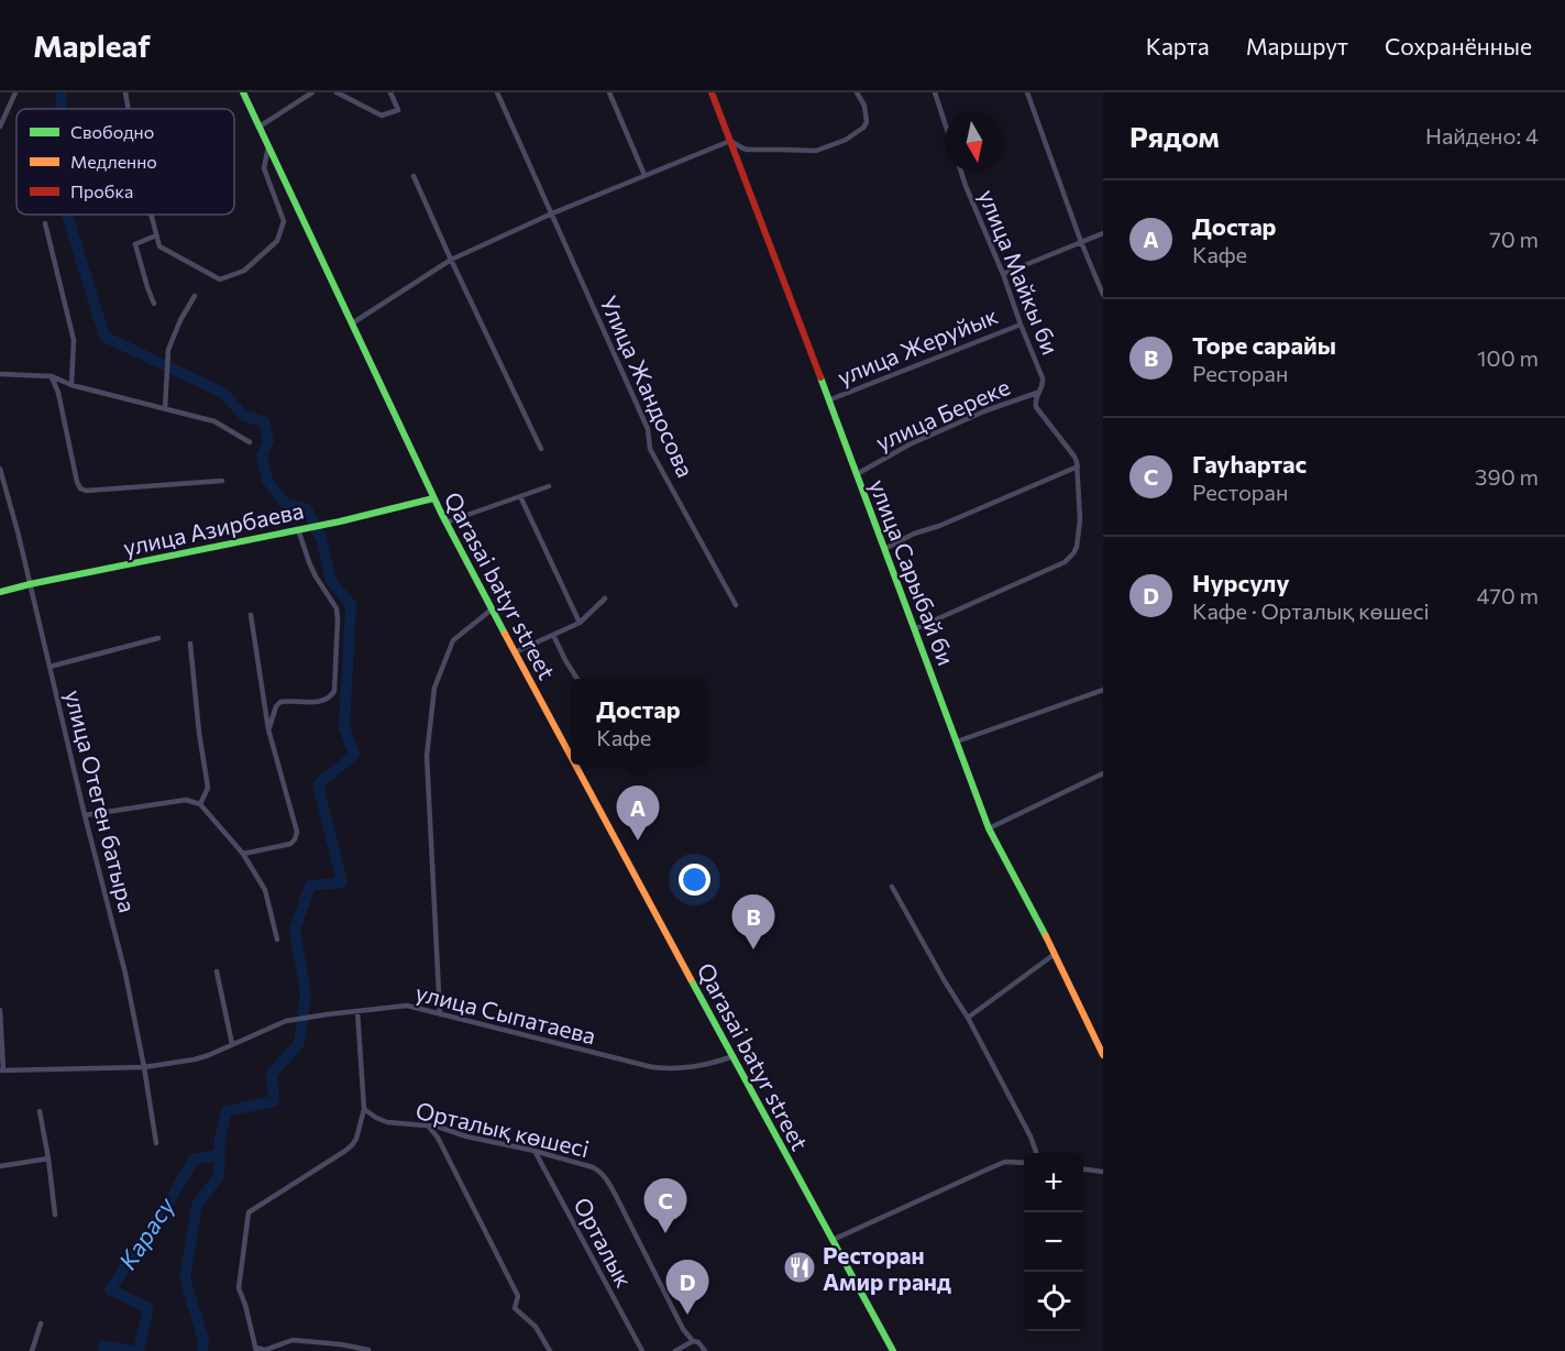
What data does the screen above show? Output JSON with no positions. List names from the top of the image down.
{
  "streets": {
    "main road": ["улица Азирбаева", "улица Сарыбай би", "Qarasai batyr street"],
    "street": [
      "улица Майкы би",
      "улица Жеруйык",
      "Улица Жандосова",
      "улица Береке",
      "улица Отеген батыра",
      "улица Сыпатаева",
      "Орталық көшесі",
      "Орталык"
    ]
  },
  "crossings": [
    ["улица Майкы би", "улица Жеруйык"],
    ["улица Майкы би", "улица Береке"],
    ["улица Жеруйык", "улица Сарыбай би"],
    ["улица Береке", "улица Сарыбай би"],
    ["улица Азирбаева", "Qarasai batyr street"],
    ["улица Азирбаева", "улица Отеген батыра"],
    ["Qarasai batyr street", "улица Сыпатаева"],
    ["улица Отеген батыра", "улица Сыпатаева"],
    ["Орталық көшесі", "Орталык"]
  ],
  "water": ["Карасу"],
  "places": {
    "restaurant": ["Ресторан Амир гранд"]
  },
  "legend": ["Свободно", "Медленно", "Пробка"],
  "north": "bottom",
  "page": {
    "header": "Mapleaf",
    "nav": ["Карта", "Маршрут", "Сохранённые"],
    "heading": ["Рядом", "Найдено: 4"],
    "list": [
      {
        "mark": "A",
        "name": "Достар",
        "note": "Кафе",
        "value": "70 m"
      },
      {
        "mark": "B",
        "name": "Торе сарайы",
        "note": "Ресторан",
        "value": "100 m"
      },
      {
        "mark": "C",
        "name": "Гауhартас",
        "note": "Ресторан",
        "value": "390 m"
      },
      {
        "mark": "D",
        "name": "Нурсулу",
        "note": "Кафе · Орталық көшесі",
        "value": "470 m"
      }
    ],
    "popup": ["Достар", "Кафе"],
    "pins": [
      "A",
      "B",
      "C",
      "D"
    ],
    "map_buttons": ["+", "−"]
  }
}
